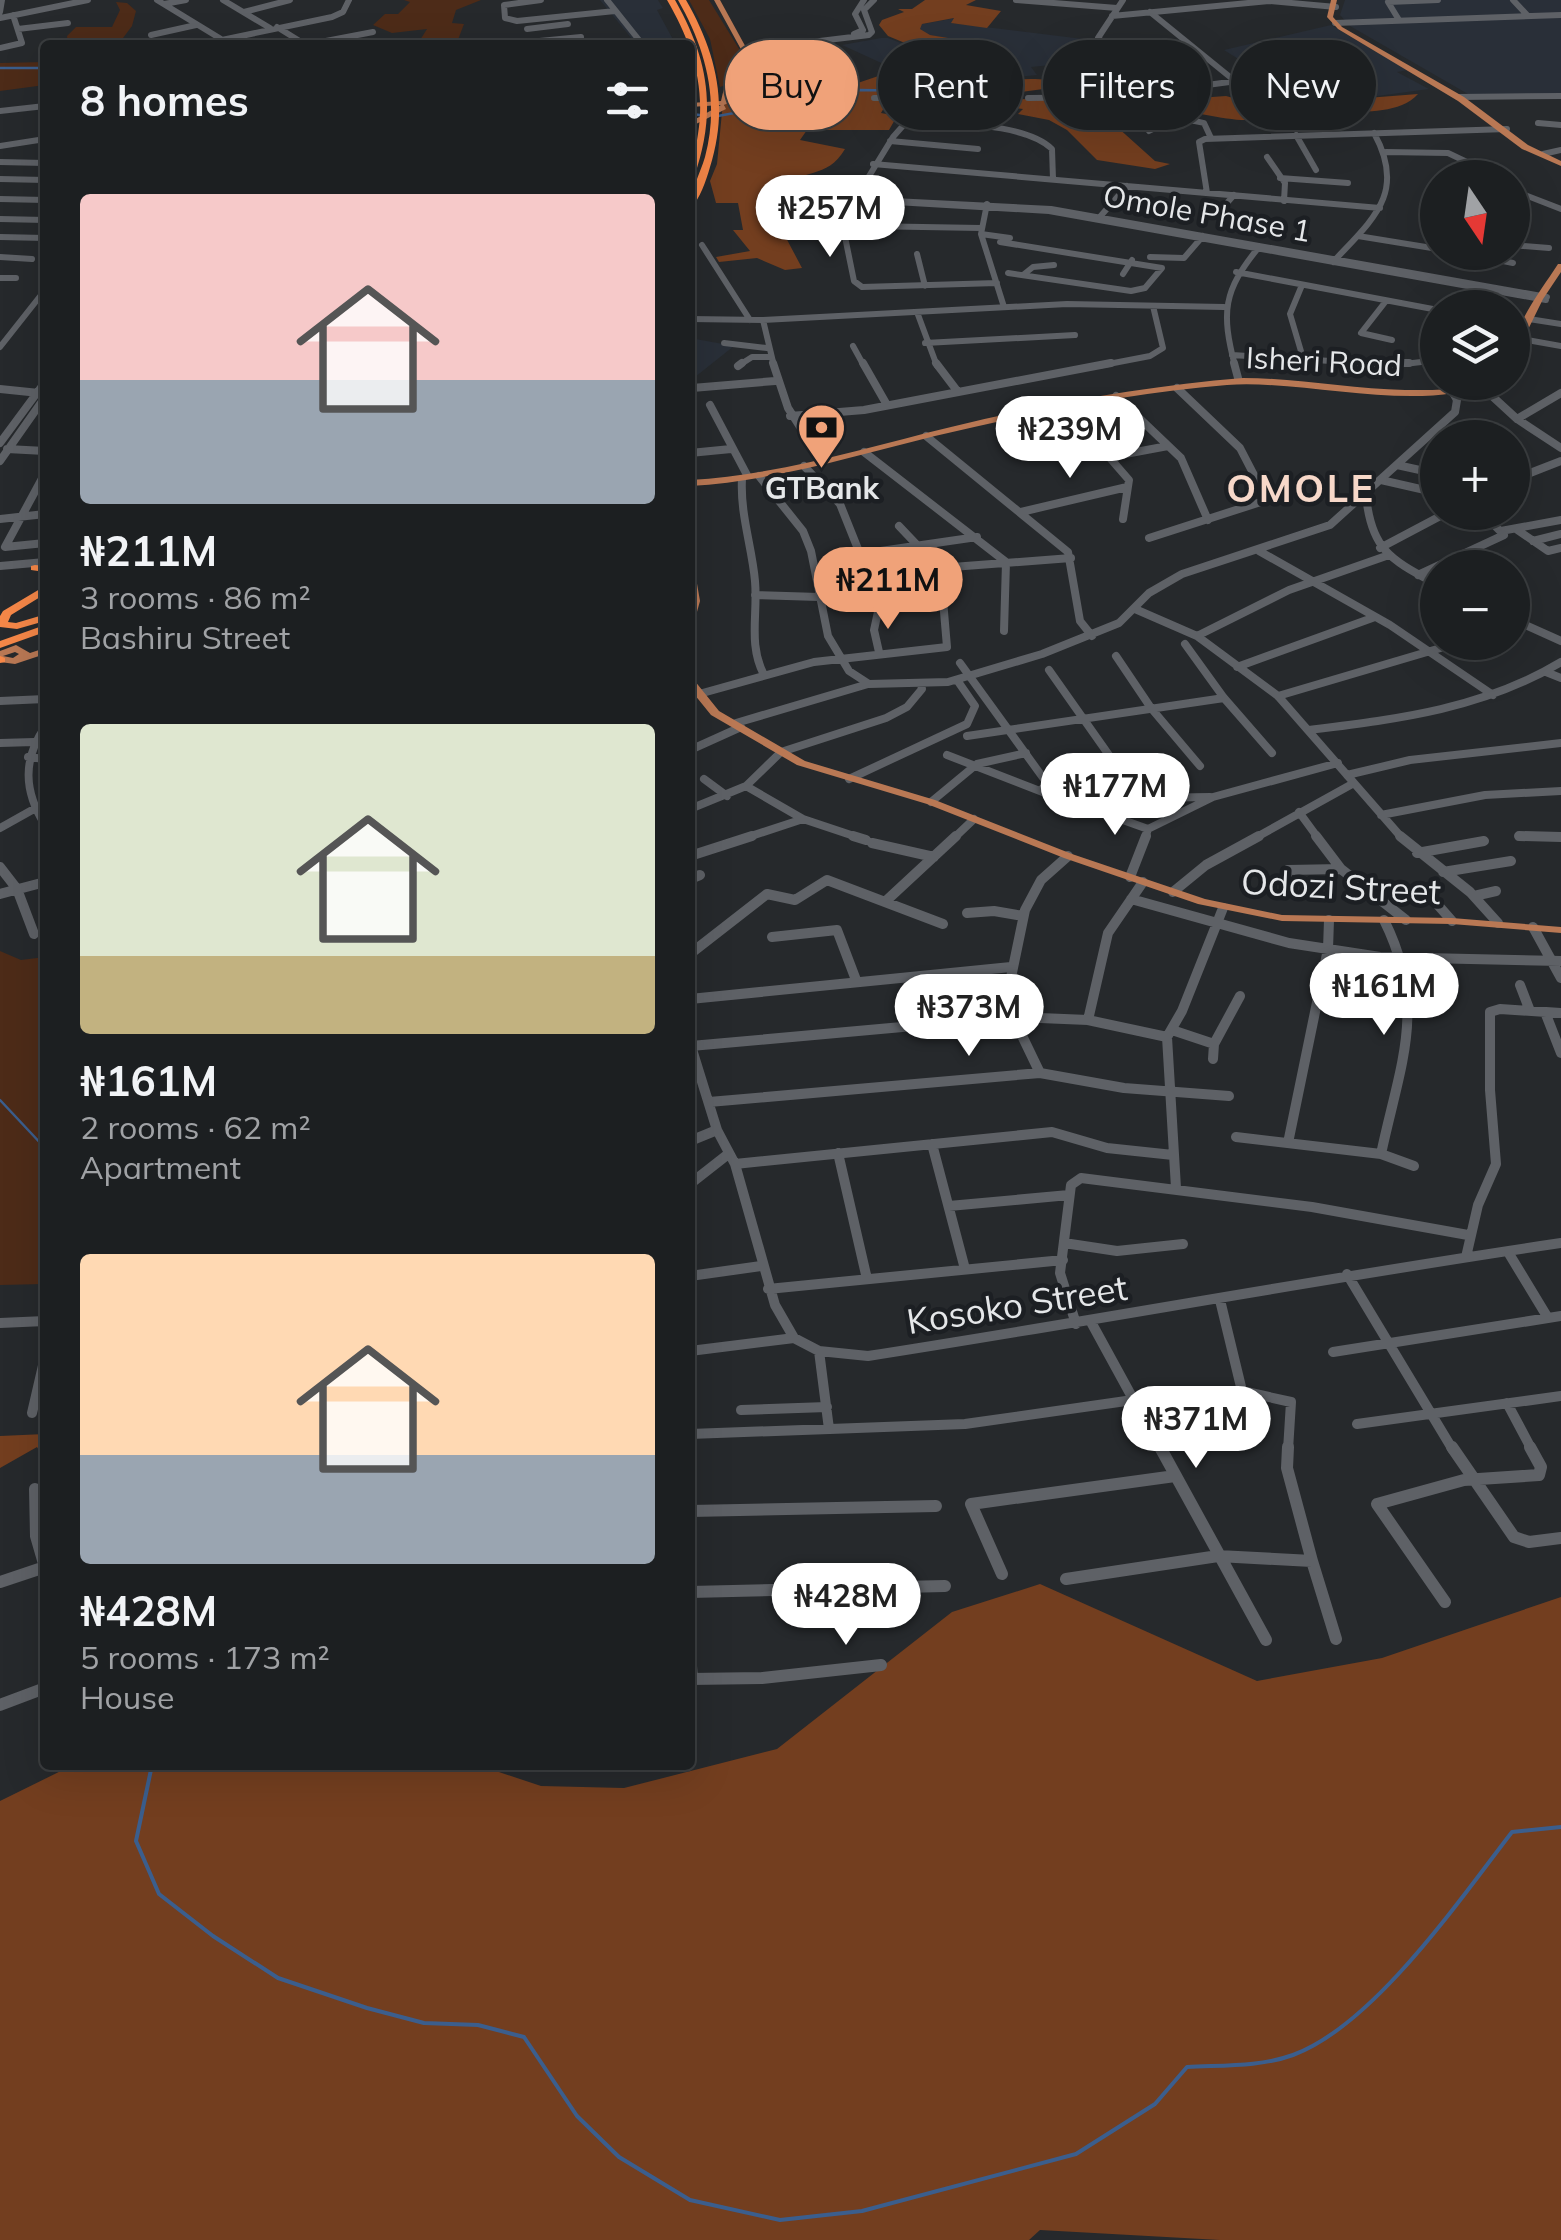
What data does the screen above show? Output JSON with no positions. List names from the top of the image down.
{
  "streets": {
    "main road": ["Isheri Road", "Odozi Street"],
    "street": ["Kosoko Street"]
  },
  "districts": ["OMOLE"],
  "places": {
    "bank": ["GTBank"]
  },
  "north": "bottom",
  "page": {
    "chip": [
      "Buy",
      "Rent",
      "Filters",
      "New"
    ],
    "heading": "8 homes",
    "map_buttons": ["+", "−"],
    "list": [
      {
        "name": "₦211M",
        "note": "3 rooms · 86 m² · Bashiru Street"
      },
      {
        "name": "₦161M",
        "note": "2 rooms · 62 m² · Apartment"
      },
      {
        "name": "₦428M",
        "note": "5 rooms · 173 m² · House"
      }
    ],
    "price": [
      "₦257M",
      "₦239M",
      "₦211M",
      "₦177M",
      "₦161M",
      "₦373M",
      "₦371M",
      "₦428M"
    ]
  }
}
